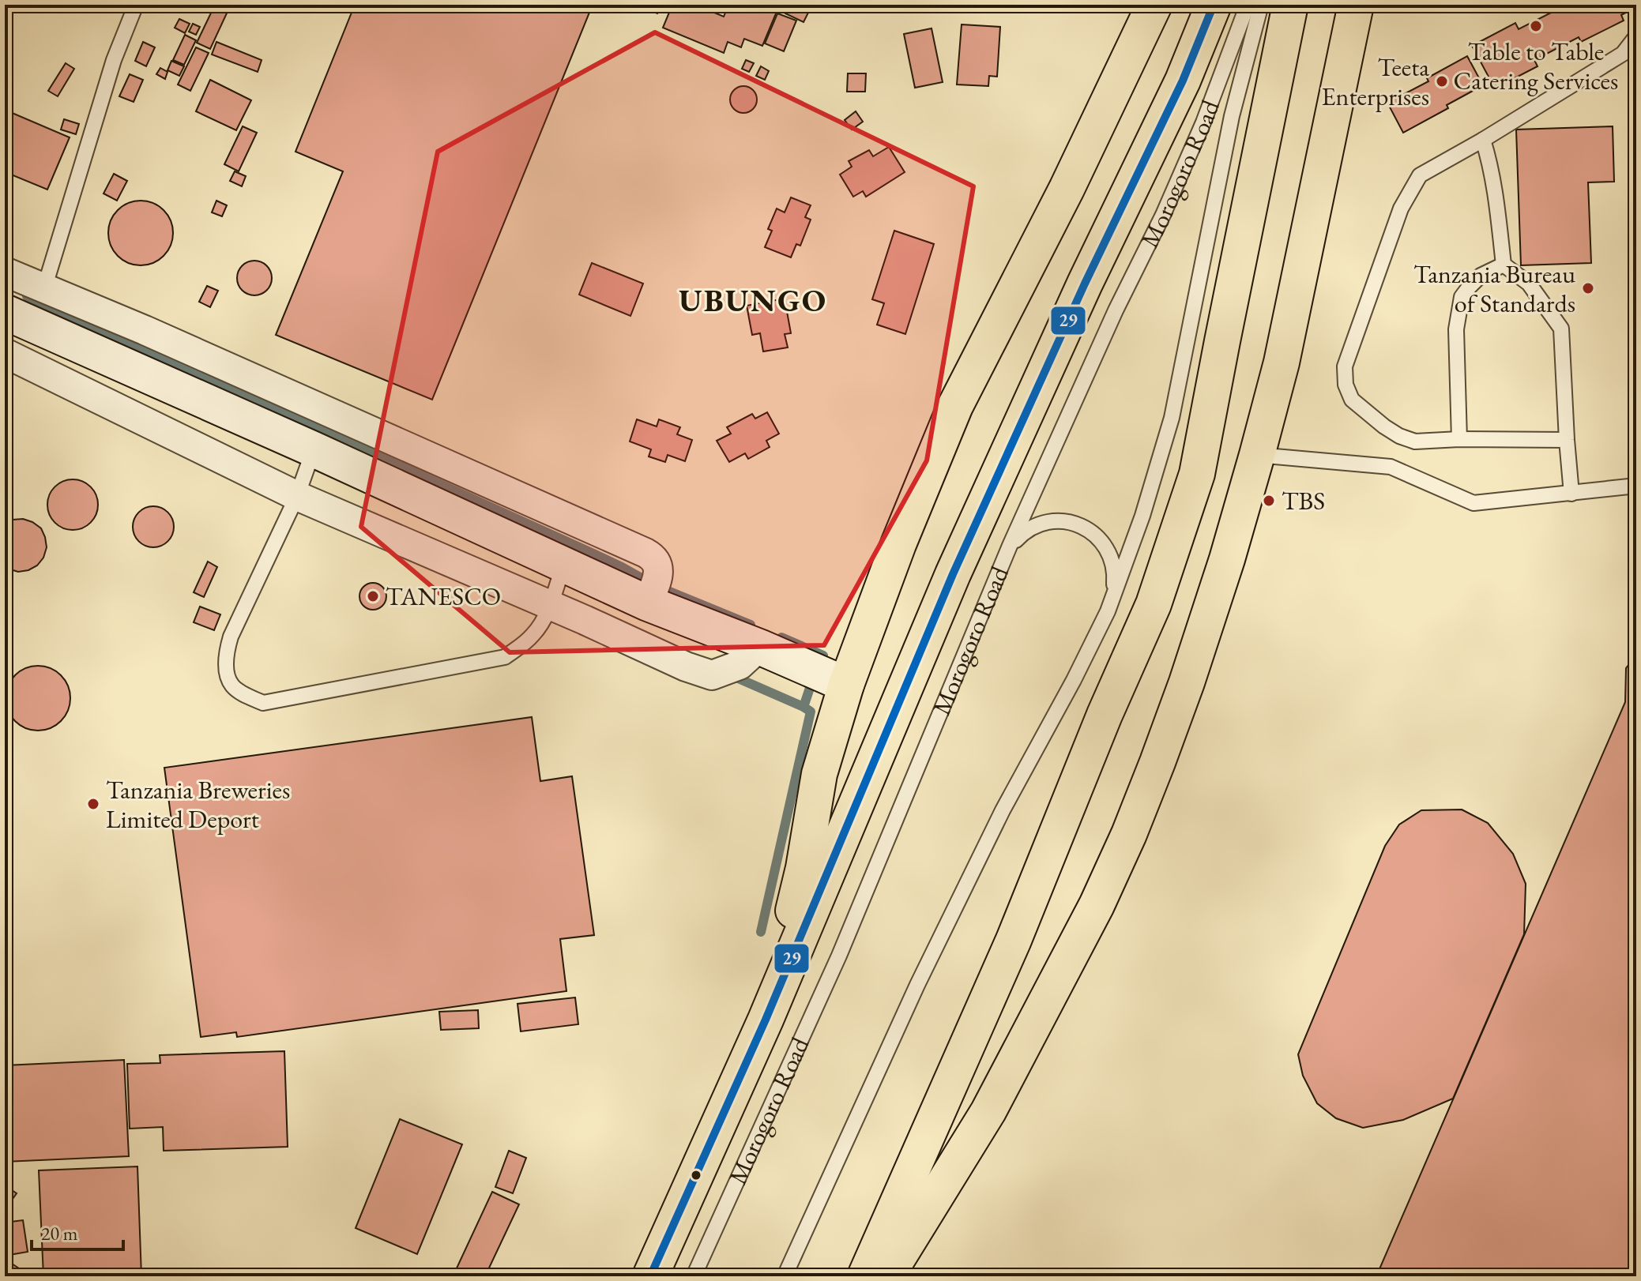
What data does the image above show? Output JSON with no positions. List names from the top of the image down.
{
  "streets": {
    "highway": ["Morogoro Road"]
  },
  "districts": ["UBUNGO"],
  "places": [
    "Table to Table Catering Services",
    "Teeta Enterprises",
    "Tanzania Bureau of Standards",
    "TBS",
    "TANESCO",
    "Tanzania Breweries Limited Deport"
  ],
  "lines": ["transit line 29"],
  "scale_bar": "20 m"
}
